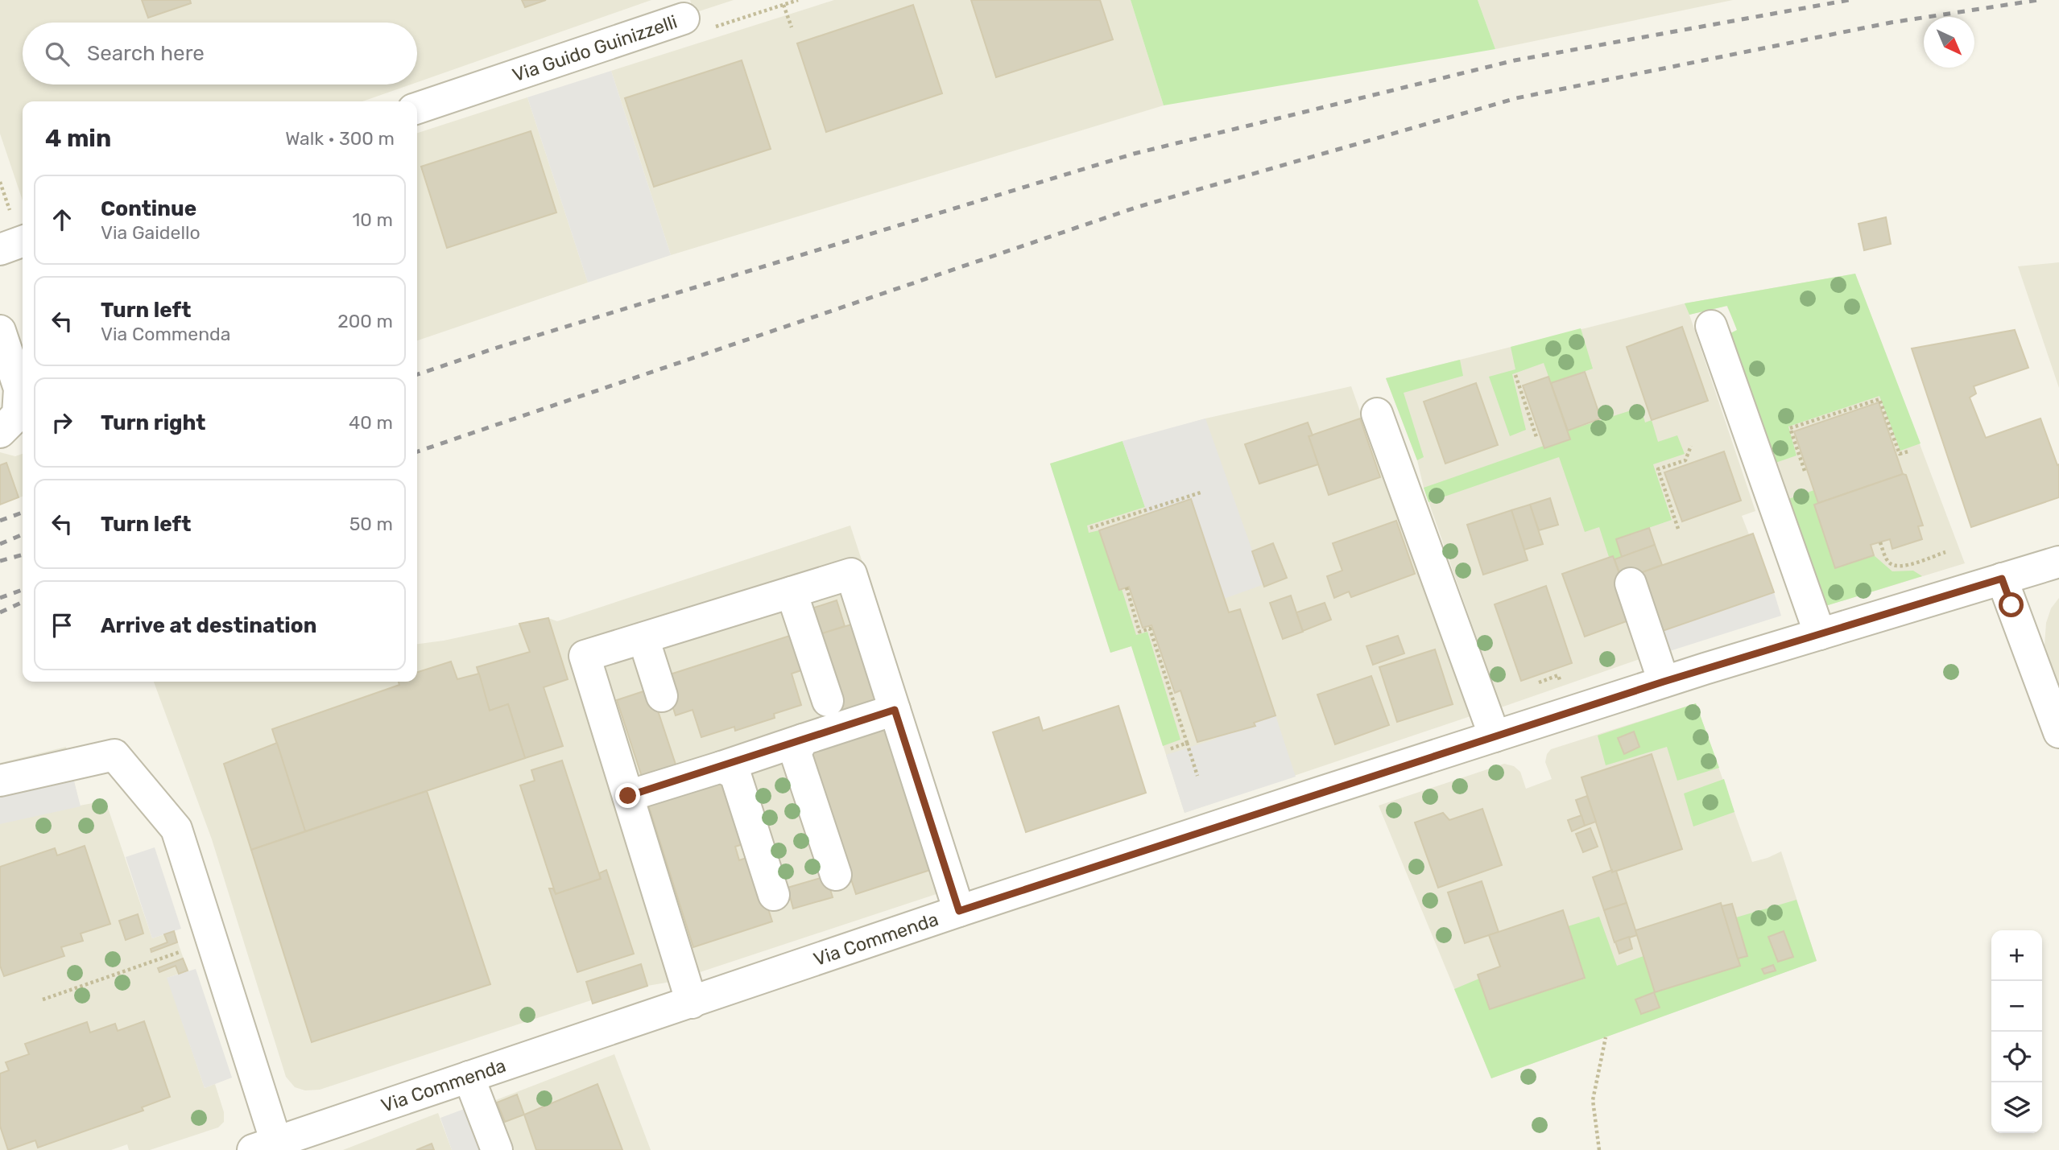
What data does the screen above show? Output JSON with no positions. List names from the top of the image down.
{
  "streets": {
    "street": ["Via Guido Guinizzelli", "Via Commenda"]
  },
  "north": "bottom right",
  "page": {
    "search": "Search here",
    "heading": ["4 min", "Walk · 300 m"],
    "list": [
      ["Continue", "Via Gaidello", "10 m"],
      ["Turn left", "Via Commenda", "200 m"],
      ["Turn right", "40 m"],
      ["Turn left", "50 m"],
      "Arrive at destination"
    ],
    "map_buttons": ["+", "−"]
  }
}
